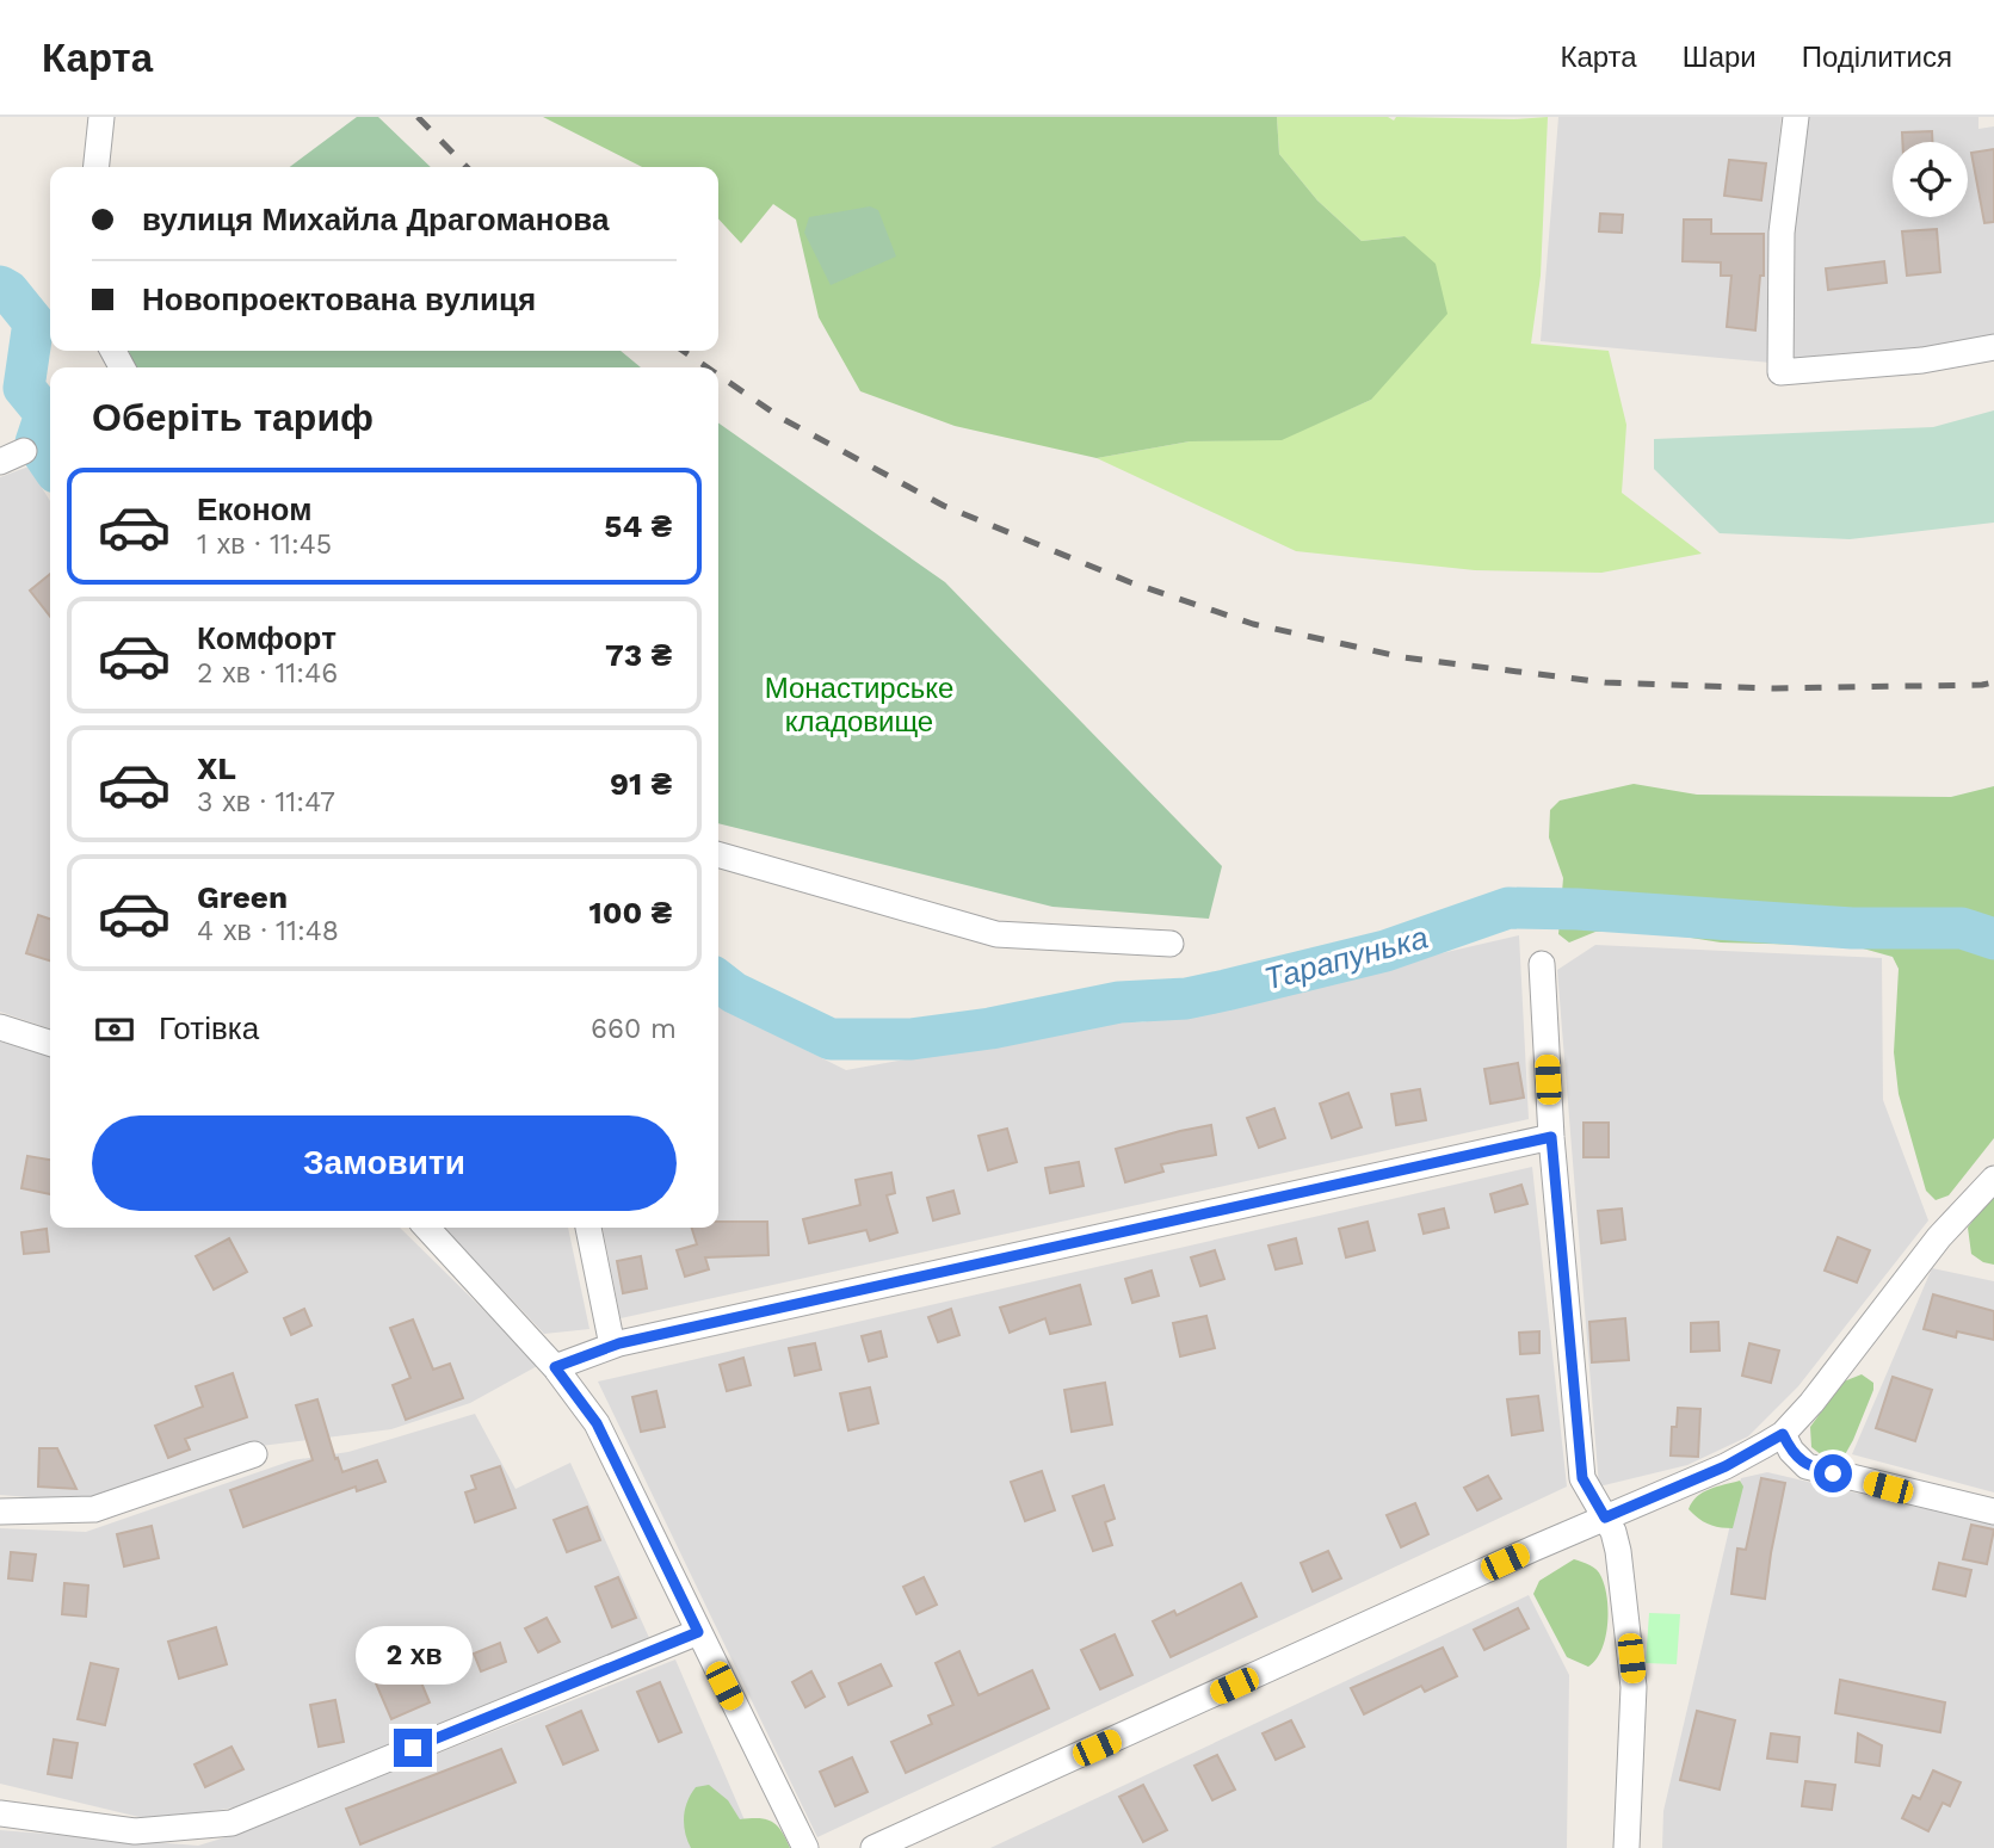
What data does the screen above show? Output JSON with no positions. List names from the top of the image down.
{
  "water": ["Тарапунька"],
  "parks": ["Монастирське кладовище"],
  "page": {
    "header": "Карта",
    "nav": ["Карта", "Шари", "Поділитися"],
    "banner": ["вулиця Михайла Драгоманова", "Новопроектована вулиця"],
    "heading": "Оберіть тариф",
    "list": [
      {
        "name": "Економ",
        "note": "1 хв · 11:45",
        "value": "54 ₴"
      },
      {
        "name": "Комфорт",
        "note": "2 хв · 11:46",
        "value": "73 ₴"
      },
      {
        "name": "XL",
        "note": "3 хв · 11:47",
        "value": "91 ₴"
      },
      {
        "name": "Green",
        "note": "4 хв · 11:48",
        "value": "100 ₴"
      }
    ],
    "pay": ["Готівка", "660 m"],
    "buttons": "Замовити",
    "bubble": "2 хв"
  }
}
